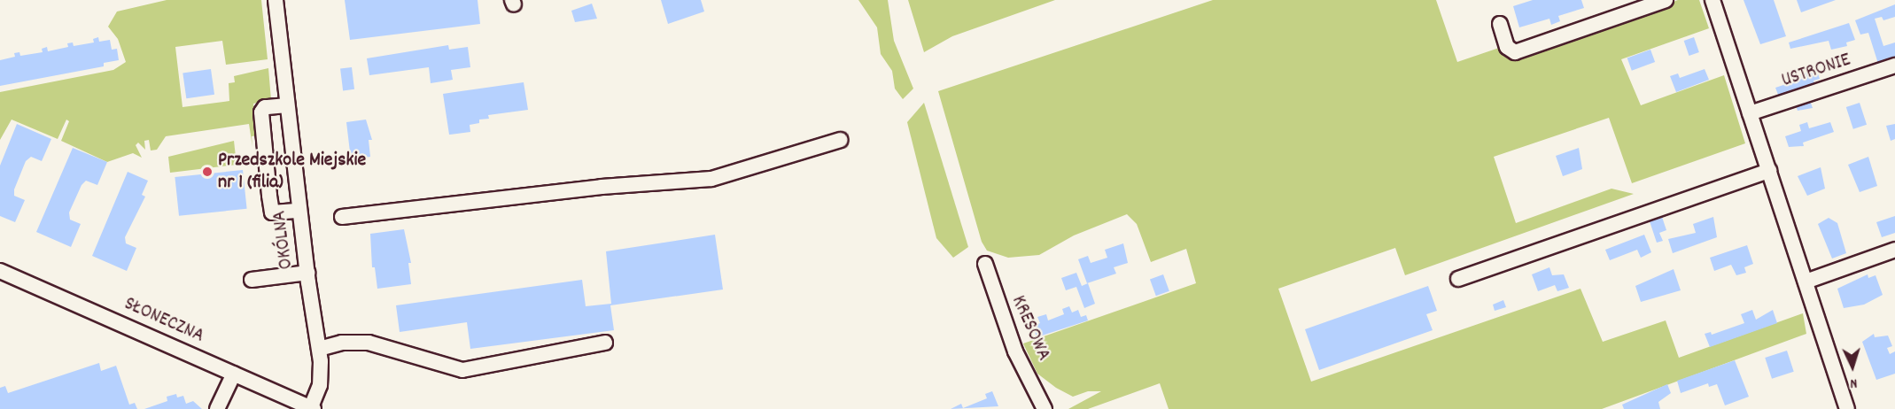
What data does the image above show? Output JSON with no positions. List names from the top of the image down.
{
  "streets": {
    "street": [
      "USTRONIE",
      "OKÓLNA",
      "SŁONECZNA",
      "KRESOWA"
    ]
  },
  "crossings": [
    ["OKÓLNA", "SŁONECZNA"]
  ],
  "places": ["Przedszkole Miejskie nr 1 (filia)"],
  "north": "bottom"
}
